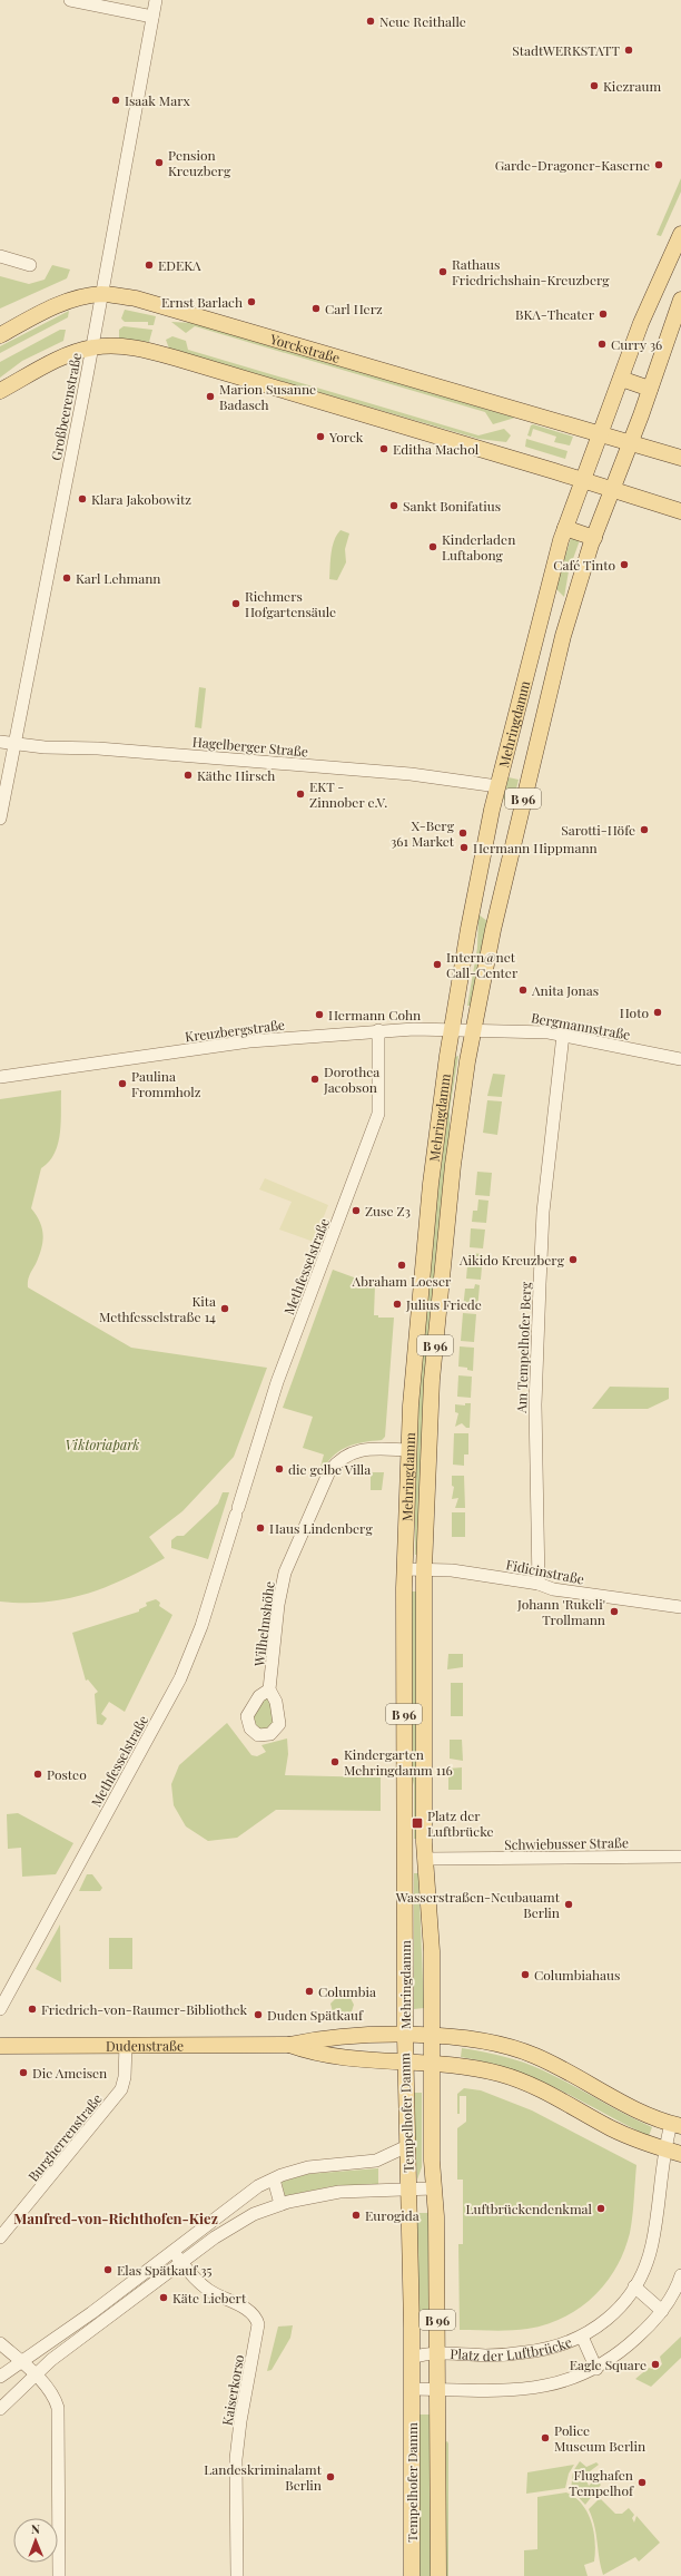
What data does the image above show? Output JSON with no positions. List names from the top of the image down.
{
  "streets": {
    "main road": [
      "Yorckstraße",
      "Mehringdamm",
      "B 96",
      "Dudenstraße",
      "Tempelhofer Damm",
      "Platz der Luftbrücke"
    ],
    "street": [
      "Großbeerenstraße",
      "Hagelberger Straße",
      "Bergmannstraße",
      "Kreuzbergstraße",
      "Methfesselstraße",
      "Am Tempelhofer Berg",
      "Fidicinstraße",
      "Wilhelmshöhe",
      "Schwiebusser Straße",
      "Burgherrenstraße",
      "Kaiserkorso"
    ]
  },
  "crossings": [
    ["Yorckstraße", "Großbeerenstraße"],
    ["Yorckstraße", "Mehringdamm"],
    ["Großbeerenstraße", "Hagelberger Straße"],
    ["Mehringdamm", "Hagelberger Straße"],
    ["Mehringdamm", "Bergmannstraße"],
    ["Mehringdamm", "Kreuzbergstraße"],
    ["Mehringdamm", "Fidicinstraße"],
    ["Mehringdamm", "Wilhelmshöhe"],
    ["Mehringdamm", "Schwiebusser Straße"],
    ["Mehringdamm", "Dudenstraße"],
    ["Mehringdamm", "Tempelhofer Damm"],
    ["Mehringdamm", "Platz der Luftbrücke"],
    ["Bergmannstraße", "Kreuzbergstraße"],
    ["Bergmannstraße", "Am Tempelhofer Berg"],
    ["Kreuzbergstraße", "Methfesselstraße"],
    ["Am Tempelhofer Berg", "Fidicinstraße"],
    ["Dudenstraße", "Tempelhofer Damm"],
    ["Dudenstraße", "Burgherrenstraße"],
    ["Dudenstraße", "Platz der Luftbrücke"],
    ["Tempelhofer Damm", "Platz der Luftbrücke"]
  ],
  "districts": ["Manfred-von-Richthofen-Kiez"],
  "parks": ["Viktoriapark"],
  "places": {
    "other": [
      "Neue Reithalle",
      "StadtWERKSTATT",
      "Kiezraum",
      "Isaak Marx",
      "Pension Kreuzberg",
      "Garde-Dragoner-Kaserne",
      "EDEKA",
      "Rathaus Friedrichshain-Kreuzberg",
      "Ernst Barlach",
      "Carl Herz",
      "BKA-Theater",
      "Curry 36",
      "Marion Susanne Badasch",
      "Yorck",
      "Editha Machol",
      "Klara Jakobowitz",
      "Sankt Bonifatius",
      "Kinderladen Luftabong",
      "Café Tinto",
      "Karl Lehmann",
      "Riehmers Hofgartensäule",
      "Käthe Hirsch",
      "EKT - Zinnober e.V.",
      "Sarotti-Höfe",
      "X-Berg 361 Market",
      "Hermann Hippmann",
      "Intern@net Call-Center",
      "Anita Jonas",
      "Hoto",
      "Hermann Cohn",
      "Dorothea Jacobson",
      "Paulina Frommholz",
      "Zuse Z3",
      "Aikido Kreuzberg",
      "Abraham Loeser",
      "Julius Friede",
      "Kita Methfesselstraße 14",
      "die gelbe Villa",
      "Haus Lindenberg",
      "Johann 'Rukeli' Trollmann",
      "Kindergarten Mehringdamm 116",
      "Posteo",
      "Wasserstraßen-Neubauamt Berlin",
      "Columbiahaus",
      "Columbia",
      "Friedrich-von-Raumer-Bibliothek",
      "Duden Spätkauf",
      "Die Ameisen",
      "Luftbrückendenkmal",
      "Eurogida",
      "Elas Spätkauf 35",
      "Käte Liebert",
      "Eagle Square",
      "Police Museum Berlin",
      "Landeskriminalamt Berlin",
      "Flughafen Tempelhof"
    ],
    "transit": ["Platz der Luftbrücke"]
  },
  "north": "top"
}
